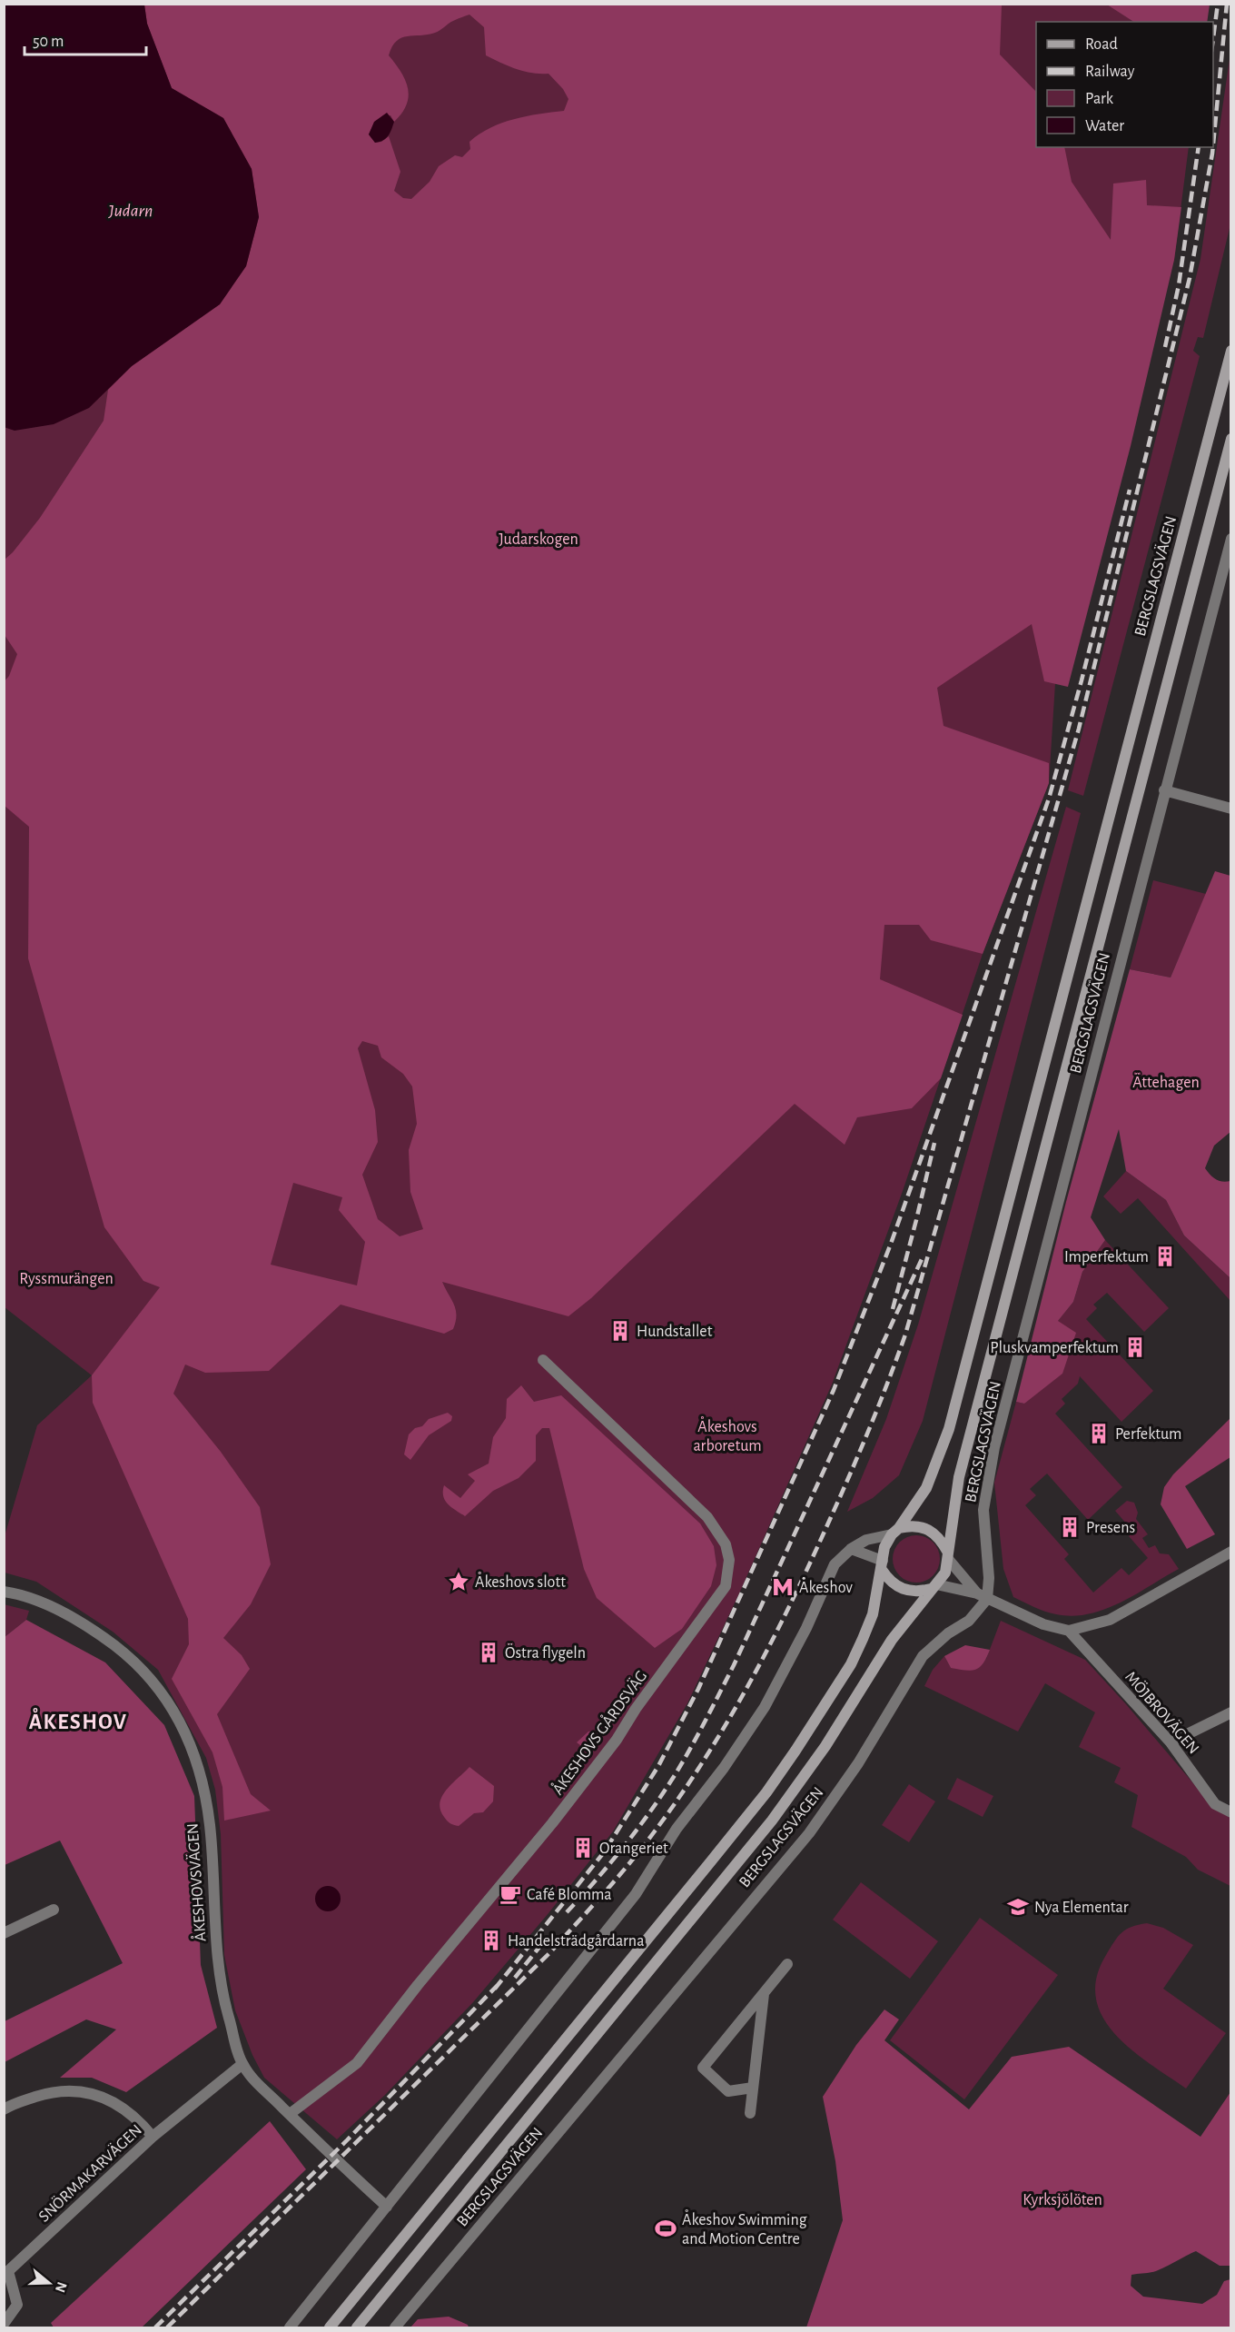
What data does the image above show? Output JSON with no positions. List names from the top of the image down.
{
  "streets": {
    "main road": ["BERGSLAGSVÄGEN"],
    "street": [
      "MÖJBROVÄGEN",
      "ÅKESHOVS GÅRDSVÄG",
      "ÅKESHOVSVÄGEN",
      "SNÖRMAKARVÄGEN"
    ]
  },
  "crossings": [
    ["ÅKESHOVS GÅRDSVÄG", "ÅKESHOVSVÄGEN"],
    ["ÅKESHOVSVÄGEN", "SNÖRMAKARVÄGEN"]
  ],
  "districts": ["ÅKESHOV"],
  "water": ["Judarn"],
  "parks": [
    "Judarskogen",
    "Ättehagen",
    "Ryssmurängen",
    "Åkeshovs arboretum",
    "Kyrksjölöten"
  ],
  "places": {
    "building": [
      "Imperfektum",
      "Hundstallet",
      "Pluskvamperfektum",
      "Perfektum",
      "Presens",
      "Östra flygeln",
      "Orangeriet",
      "Handelsträdgårdarna"
    ],
    "place": ["Åkeshovs slott"],
    "metro station": ["Åkeshov"],
    "cafe": ["Café Blomma"],
    "school or university": ["Nya Elementar"],
    "sports": ["Åkeshov Swimming and Motion Centre"]
  },
  "legend": [
    "Road",
    "Railway",
    "Park",
    "Water"
  ],
  "scale_bar": "50 m",
  "north": "right"
}
